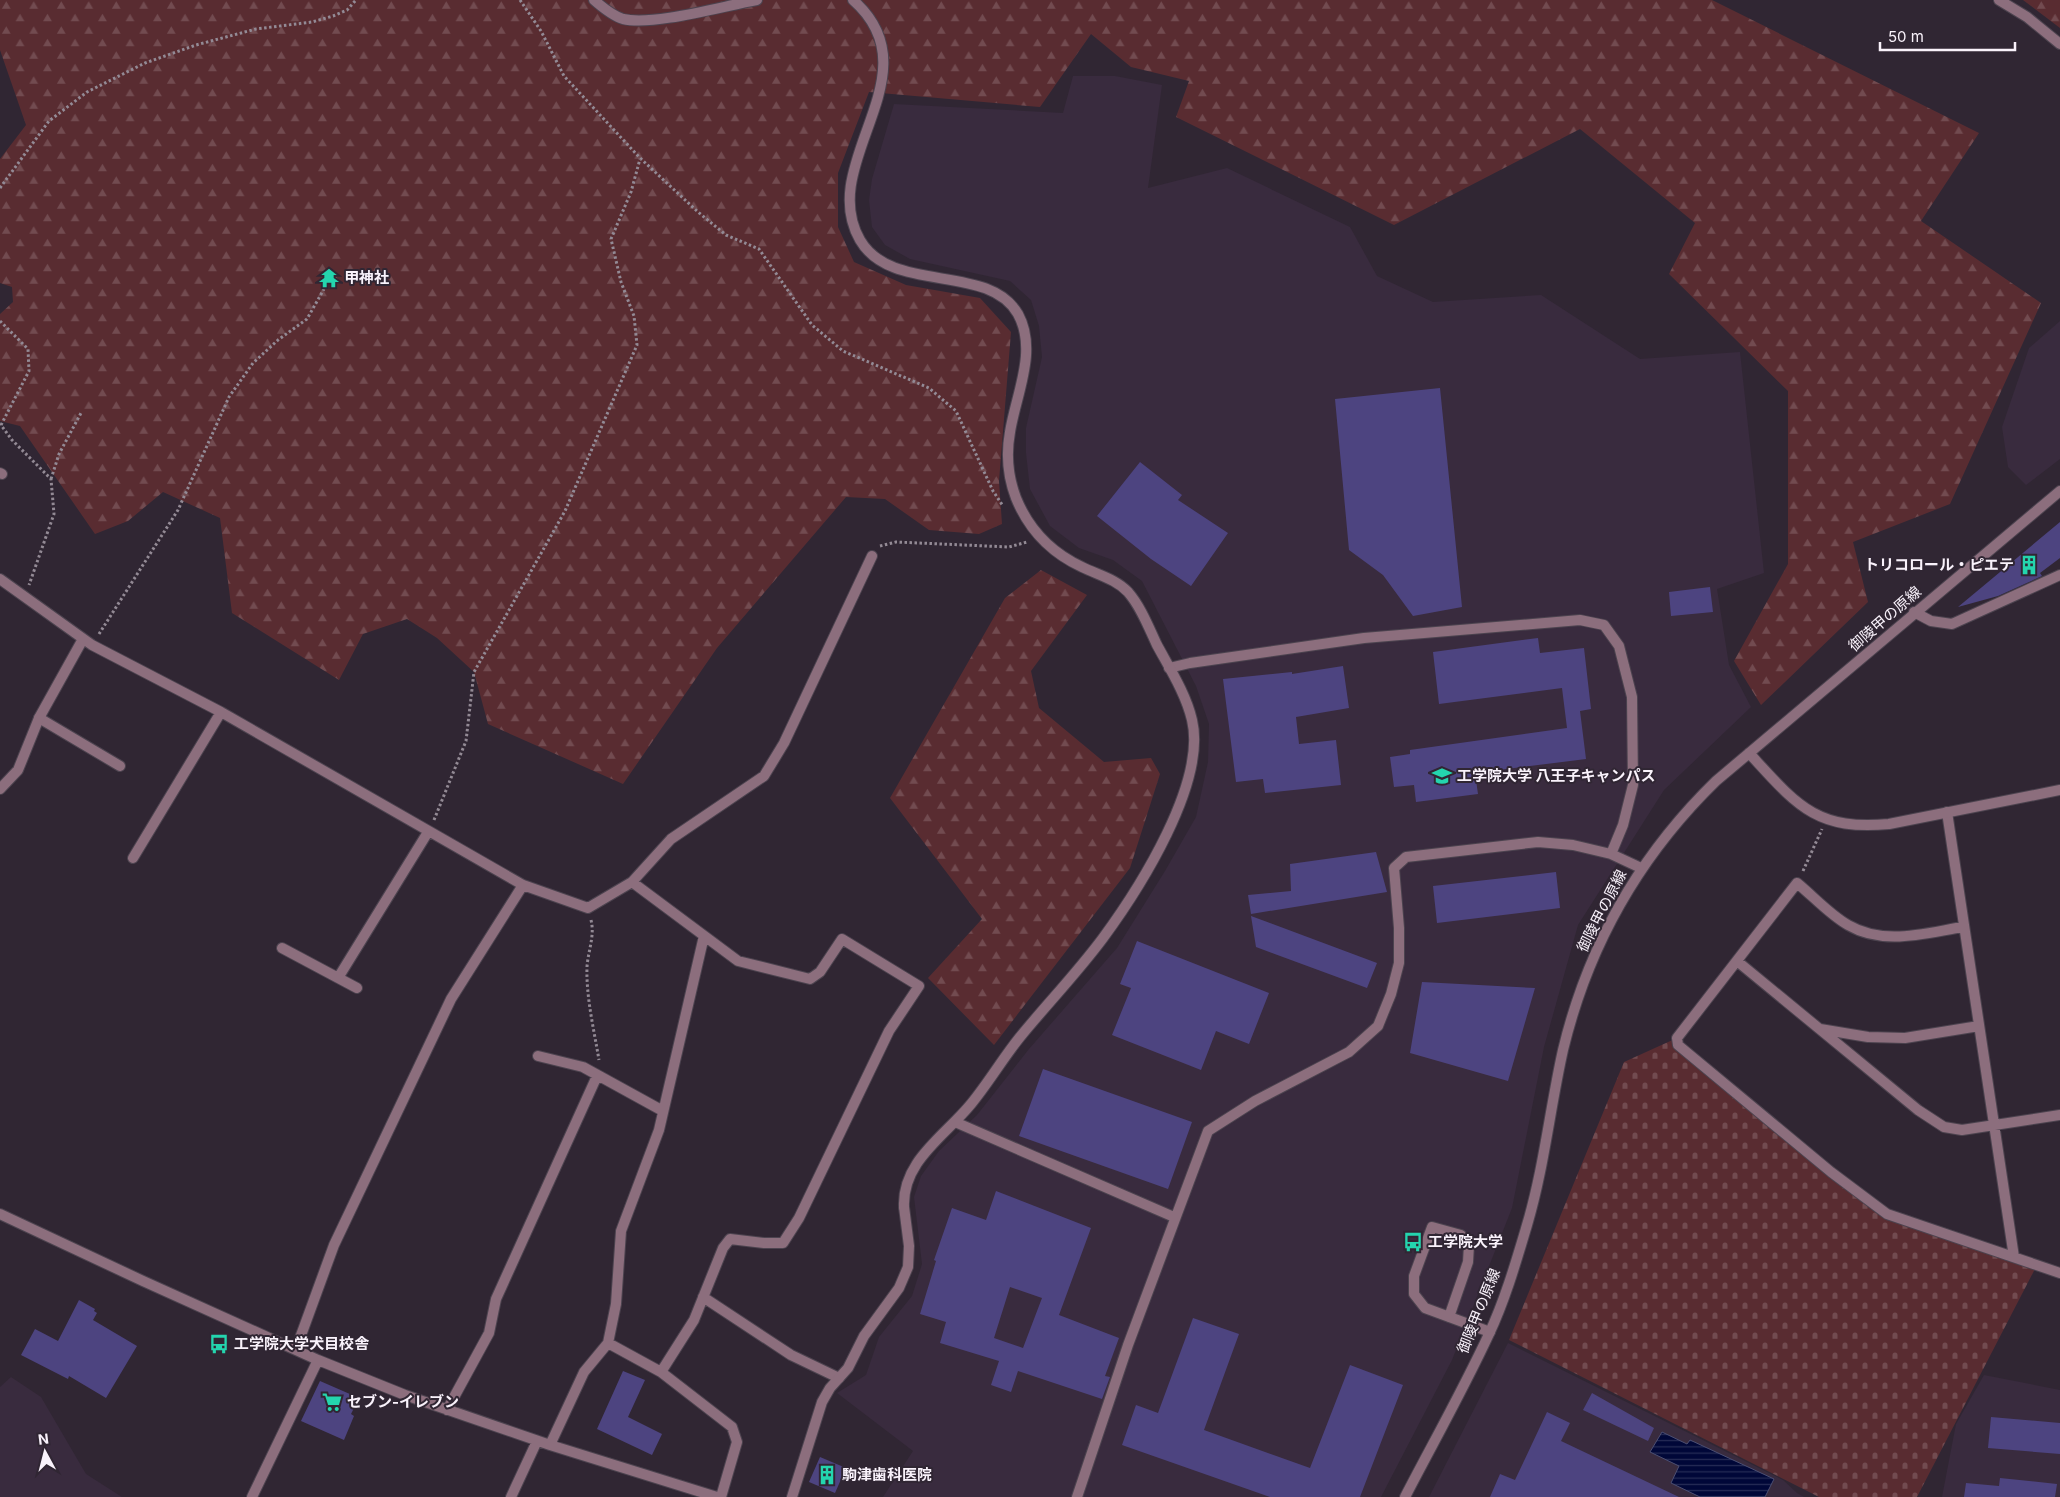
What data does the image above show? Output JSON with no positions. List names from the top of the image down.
{
  "streets": {
    "street": ["御陵甲の原線"]
  },
  "places": {
    "temple": ["甲神社"],
    "building": ["トリコロール・ピエテ", "駒津歯科医院"],
    "school or university": ["工学院大学 八王子キャンパス"],
    "bus stop": ["工学院大学", "工学院大学犬目校舎"],
    "supermarket": ["セブン-イレブン"]
  },
  "scale_bar": "50 m",
  "north": "top"
}
